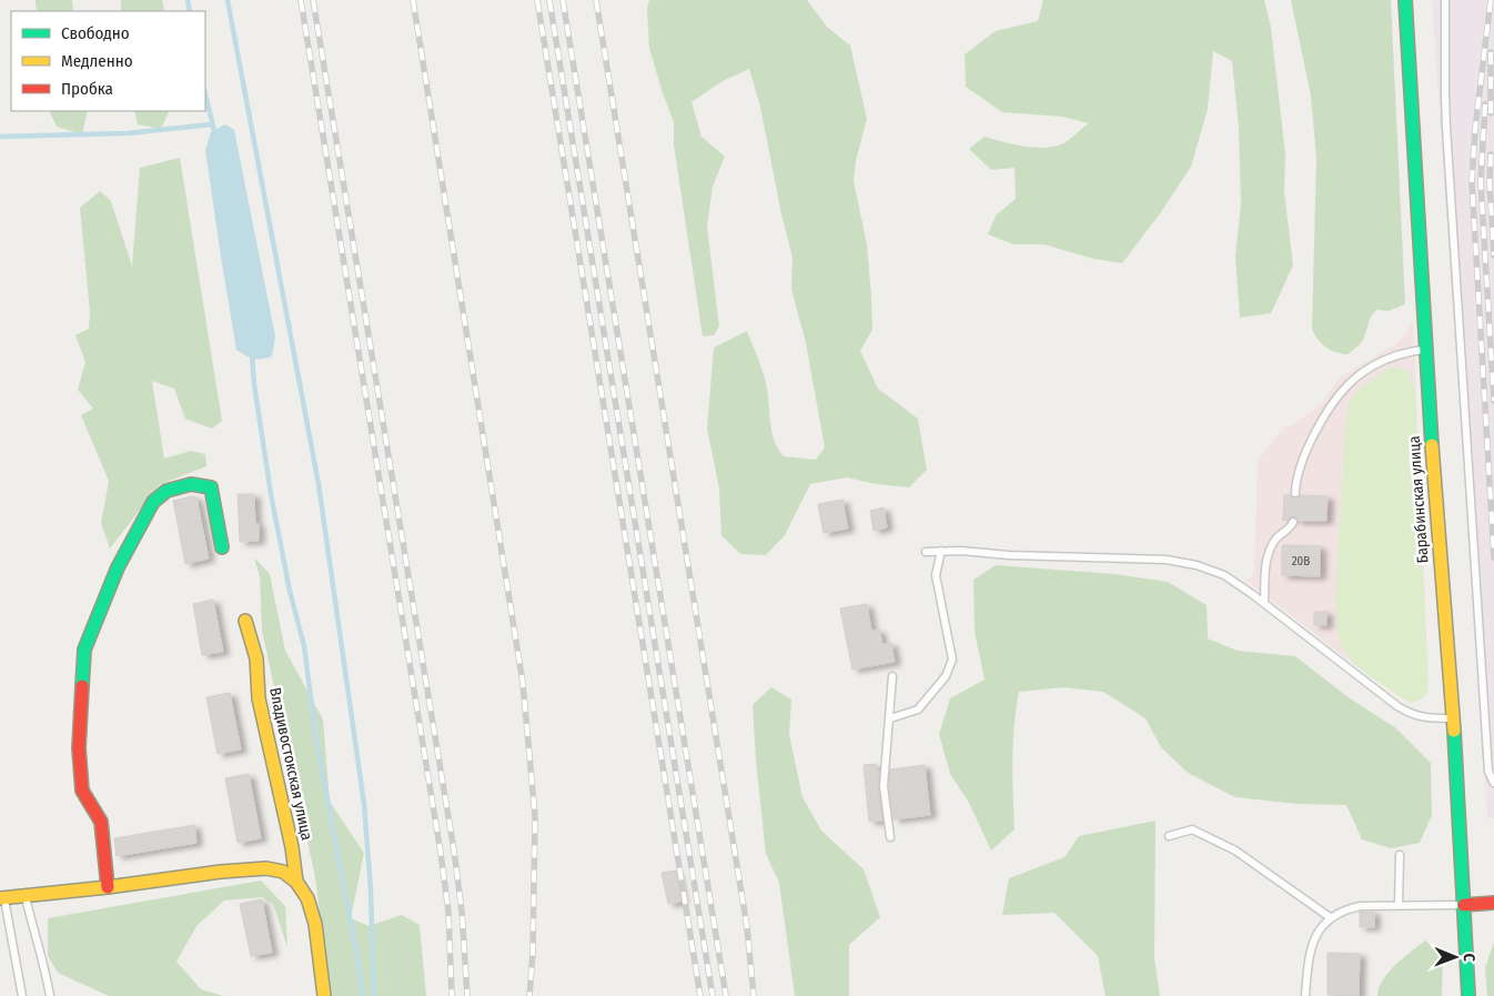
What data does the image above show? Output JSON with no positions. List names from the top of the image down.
{
  "streets": {
    "street": ["Барабинская улица", "Владивостокская улица"]
  },
  "house_numbers": ["20В"],
  "legend": ["Свободно", "Медленно", "Пробка"],
  "north": "right"
}
